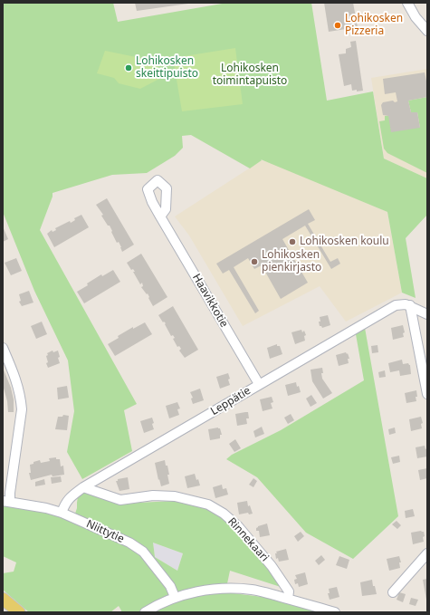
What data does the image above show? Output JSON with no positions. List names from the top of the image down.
{
  "streets": {
    "street": [
      "Haavikkotie",
      "Leppätie",
      "Niittytie",
      "Rinnekaari"
    ]
  },
  "crossings": [
    ["Haavikkotie", "Leppätie"],
    ["Leppätie", "Niittytie"],
    ["Leppätie", "Rinnekaari"]
  ],
  "parks": ["Lohikosken toimintapuisto"],
  "places": [
    "Lohikosken Pizzeria",
    "Lohikosken skeittipuisto",
    "Lohikosken koulu",
    "Lohikosken pienkirjasto"
  ]
}
